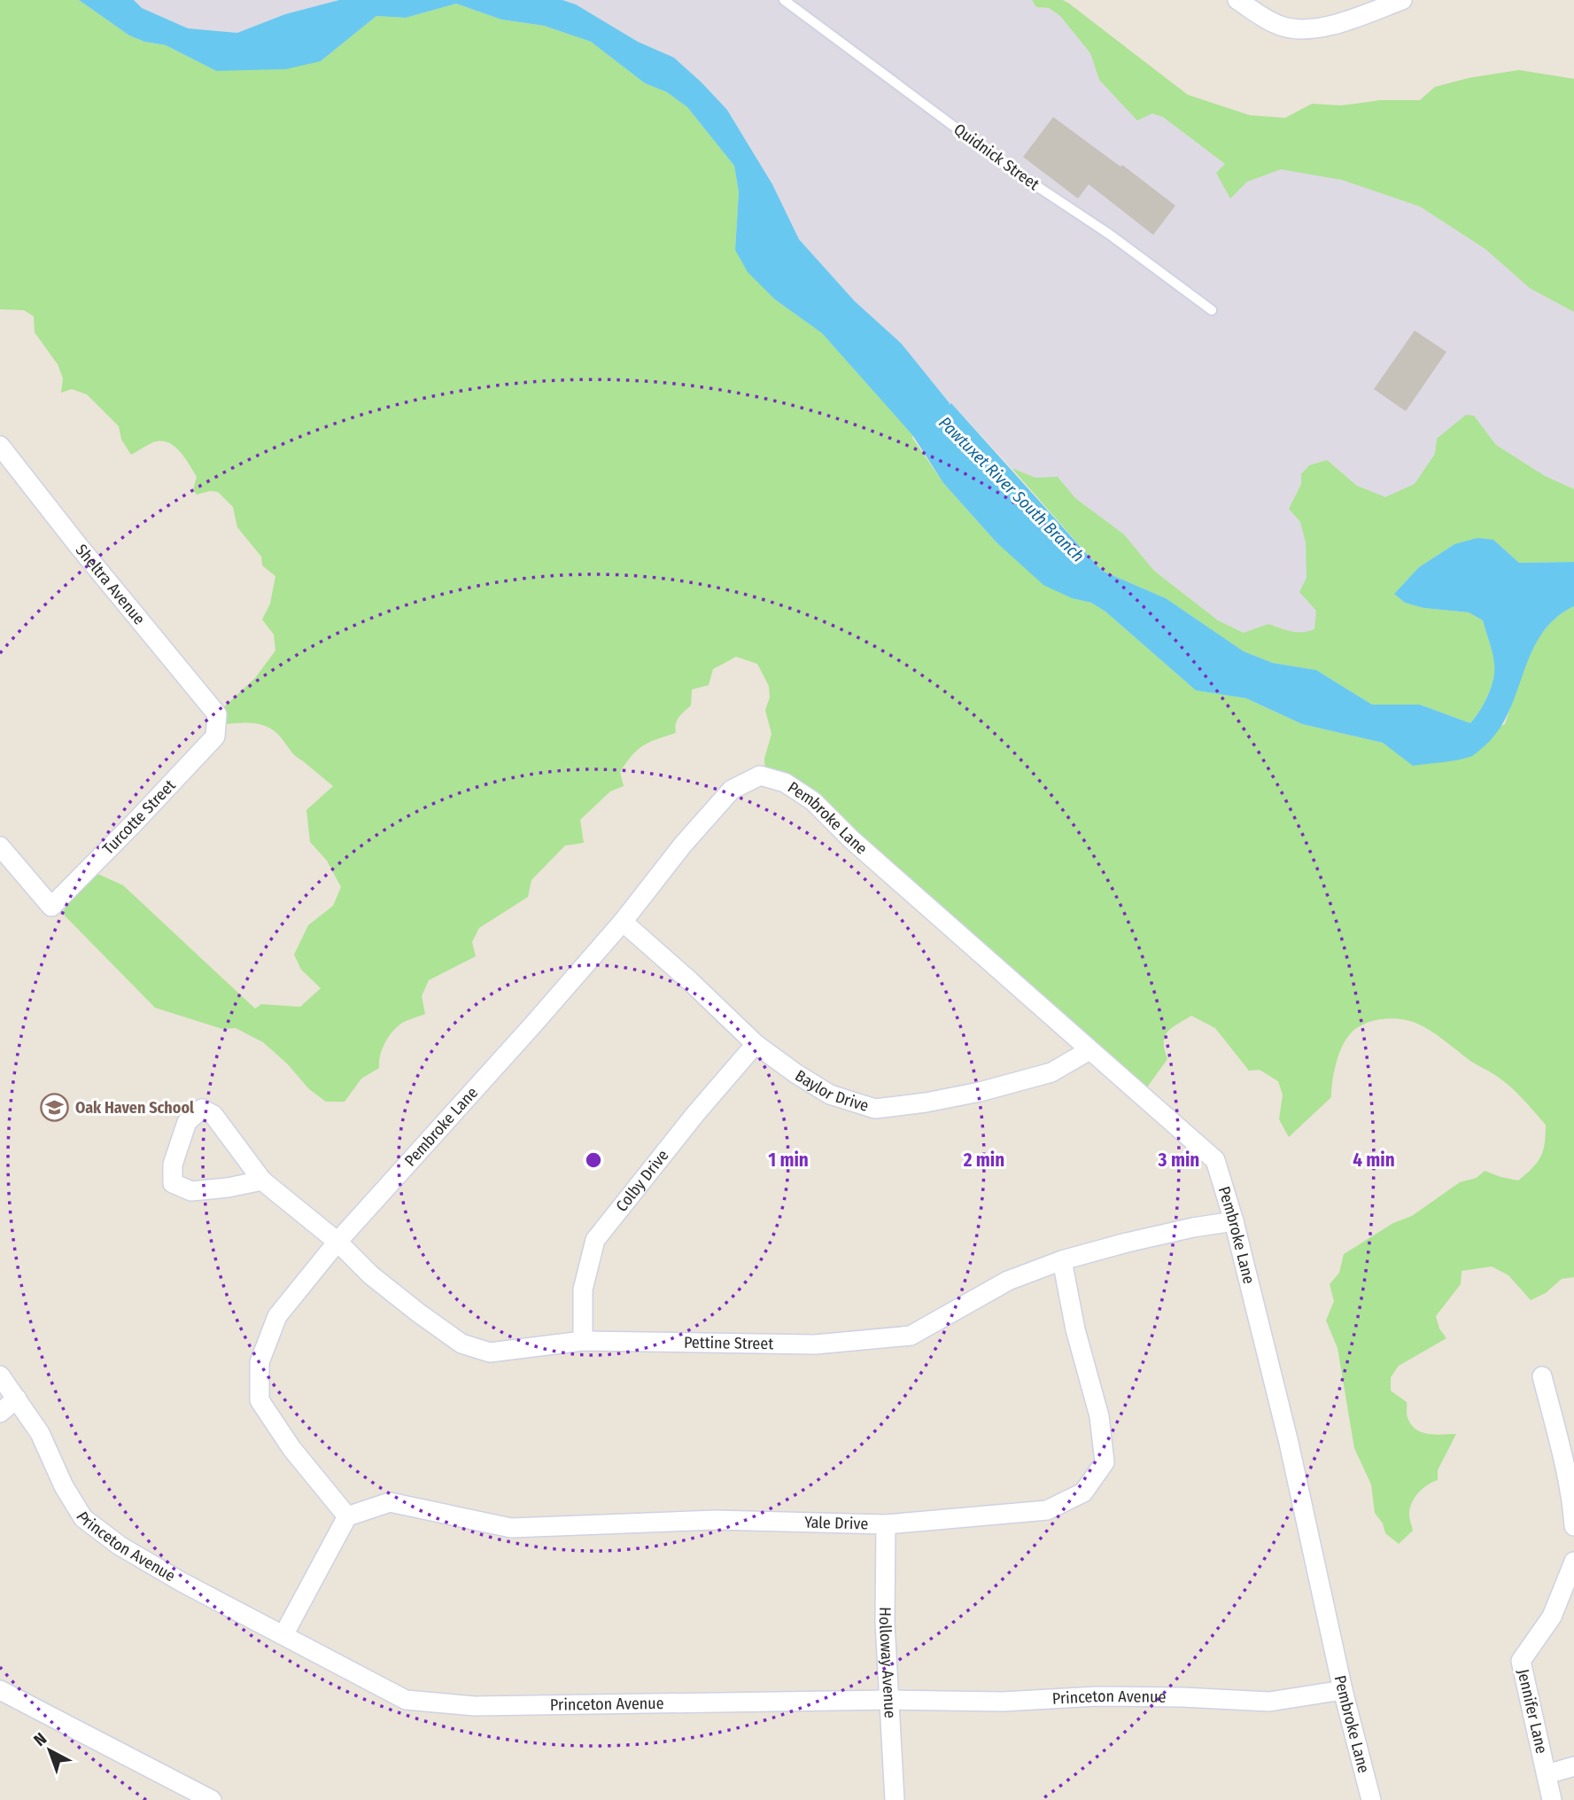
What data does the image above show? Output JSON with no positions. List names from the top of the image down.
{
  "streets": {
    "street": [
      "Sheltra Avenue",
      "Turcotte Street",
      "Pembroke Lane",
      "Baylor Drive",
      "Colby Drive",
      "Pettine Street",
      "Yale Drive",
      "Princeton Avenue",
      "Holloway Avenue",
      "Jennifer Lane"
    ],
    "lane": ["Quidnick Street"]
  },
  "crossings": [
    ["Sheltra Avenue", "Turcotte Street"],
    ["Pembroke Lane", "Baylor Drive"],
    ["Pembroke Lane", "Pettine Street"],
    ["Pembroke Lane", "Yale Drive"],
    ["Pembroke Lane", "Princeton Avenue"],
    ["Baylor Drive", "Colby Drive"],
    ["Colby Drive", "Pettine Street"],
    ["Pettine Street", "Yale Drive"],
    ["Yale Drive", "Holloway Avenue"],
    ["Princeton Avenue", "Holloway Avenue"]
  ],
  "water": ["Pawtuxet River South Branch"],
  "places": {
    "school or university": ["Oak Haven School"]
  },
  "north": "top left",
  "rings": [
    "1 min",
    "2 min",
    "3 min",
    "4 min"
  ]
}
